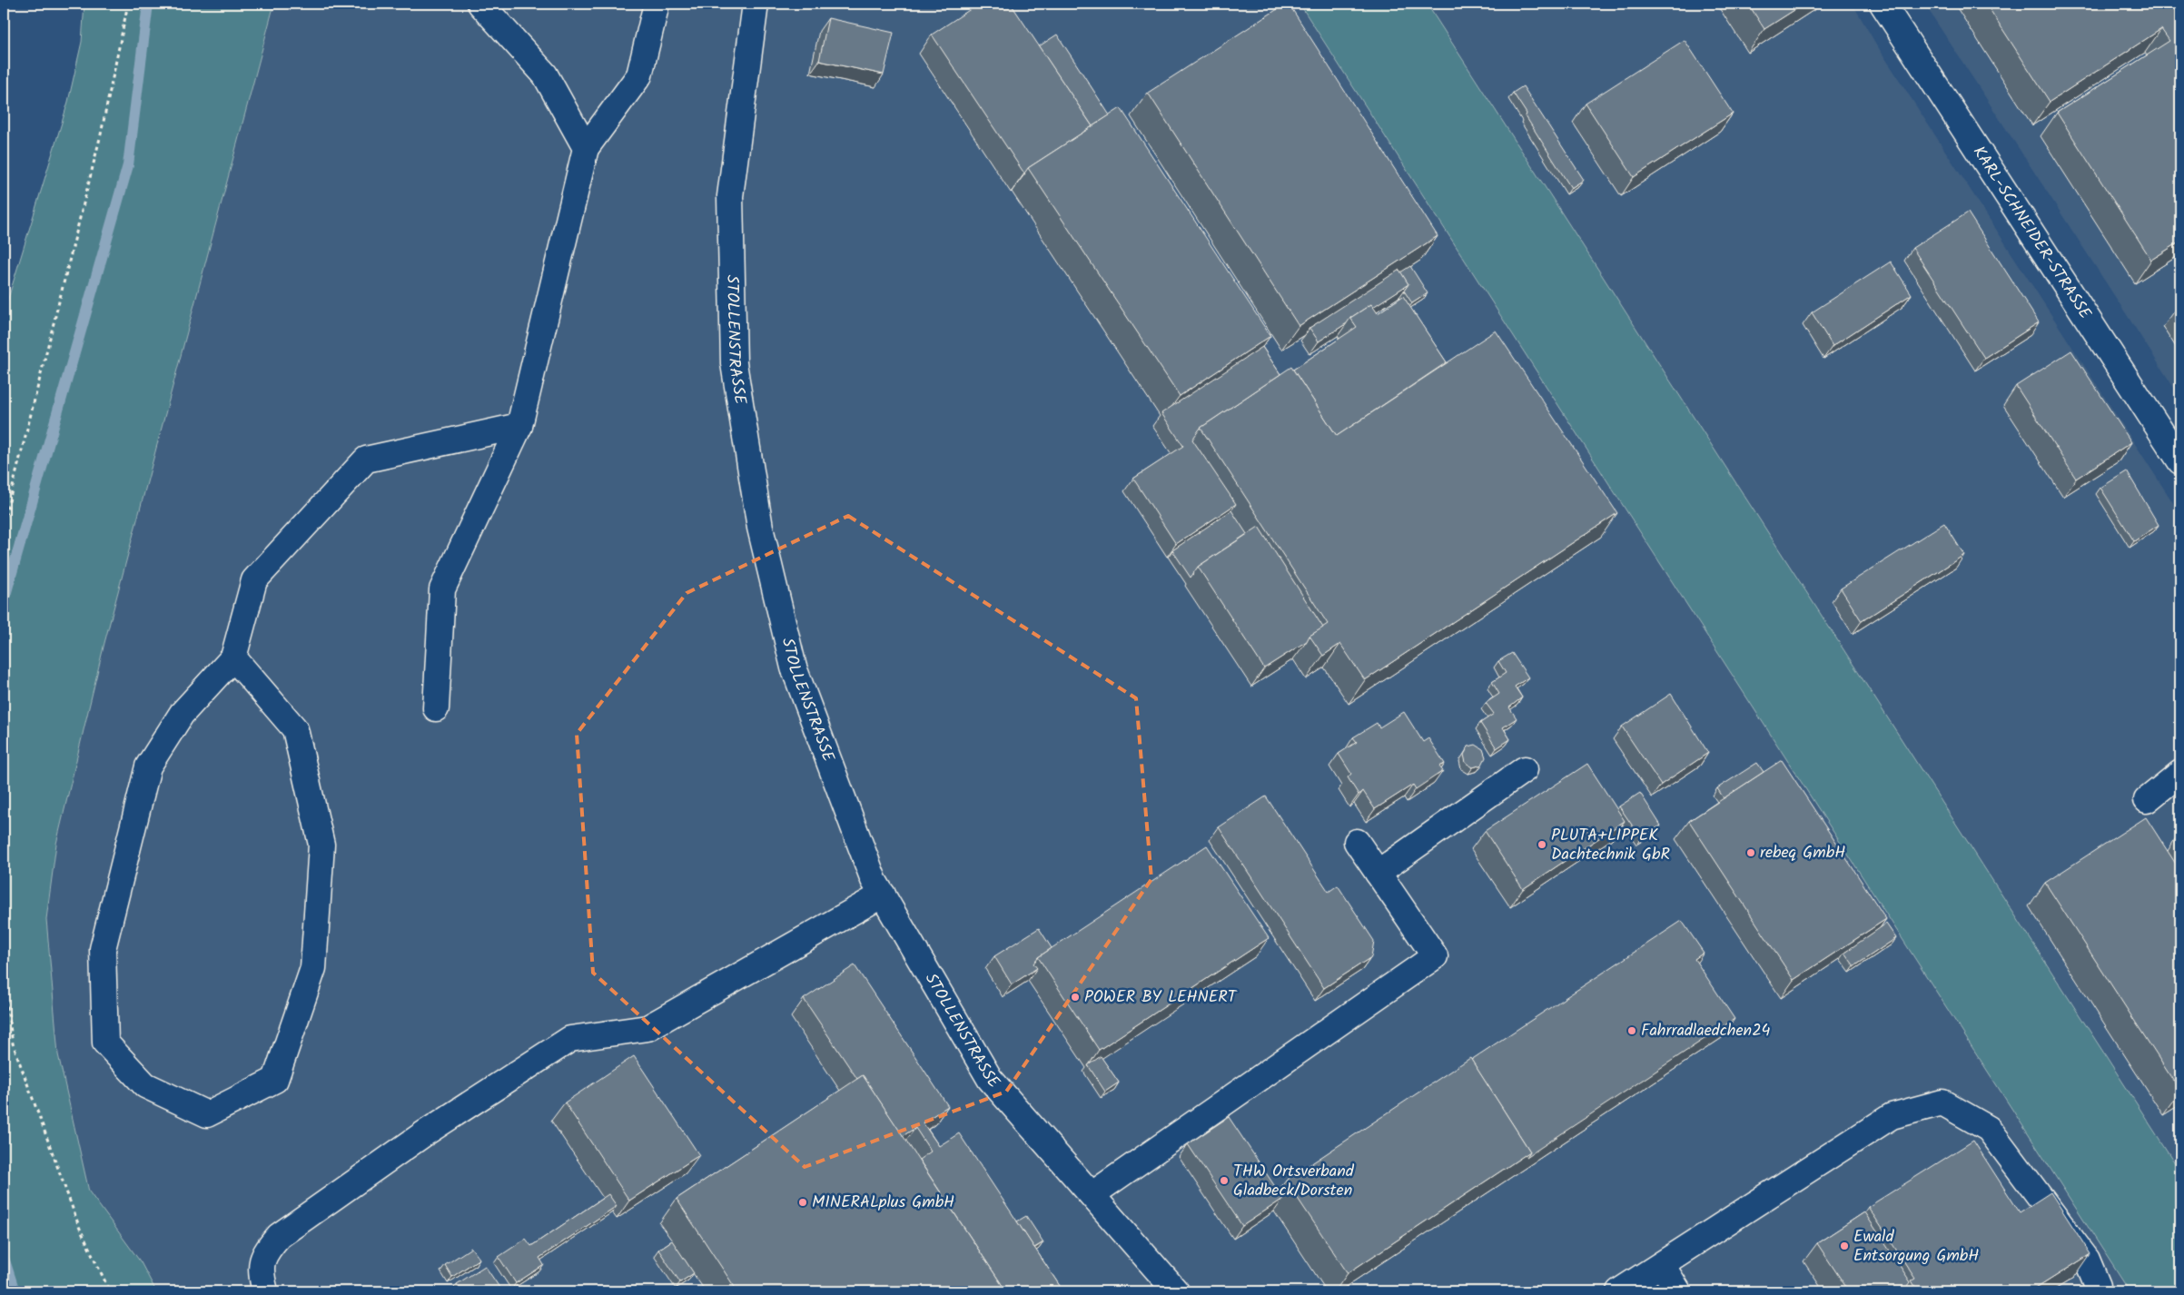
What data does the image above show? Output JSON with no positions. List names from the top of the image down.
{
  "streets": {
    "street": ["KARL-SCHNEIDER-STRASSE", "STOLLENSTRASSE"]
  },
  "places": [
    "PLUTA+LIPPEK Dachtechnik GbR",
    "rebeq GmbH",
    "POWER BY LEHNERT",
    "Fahrradlaedchen24",
    "THW Ortsverband Gladbeck/Dorsten",
    "MINERALplus GmbH",
    "Ewald Entsorgung GmbH"
  ]
}
